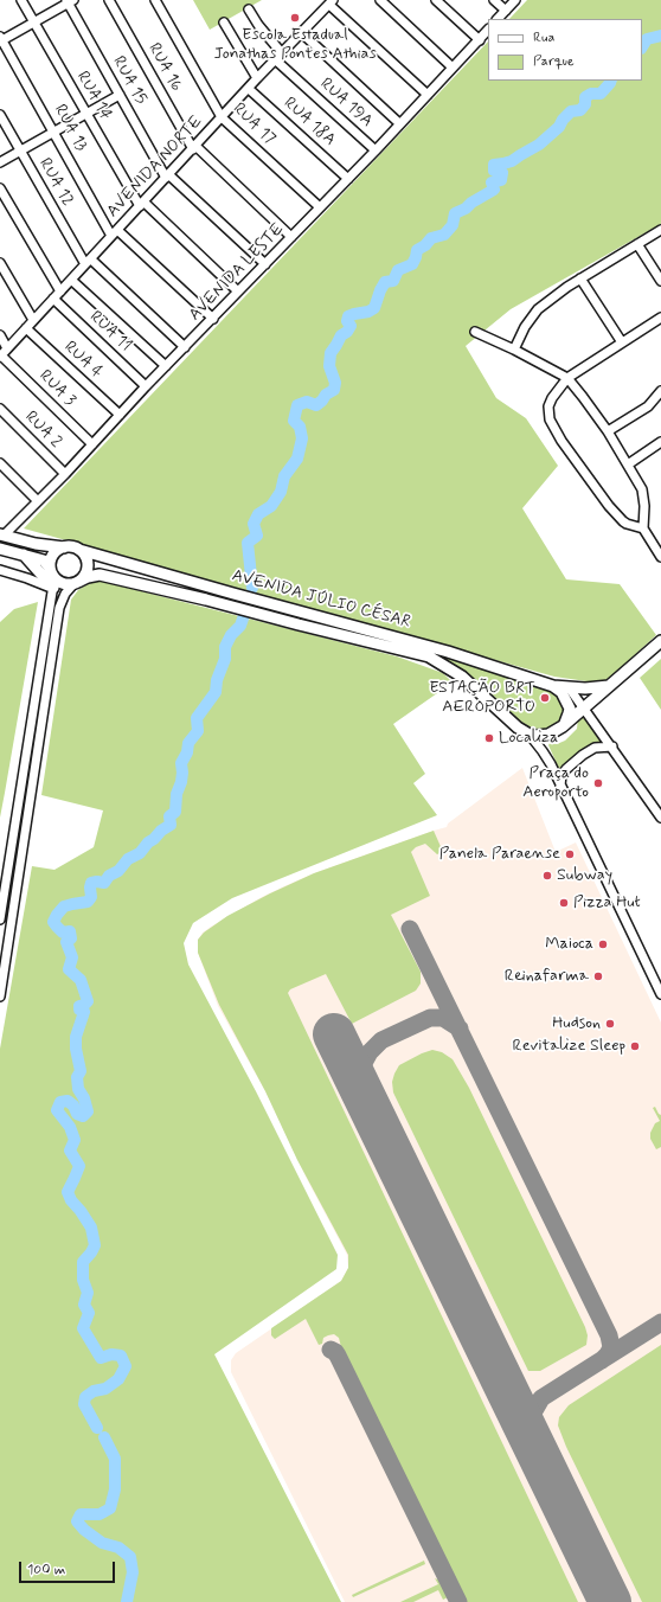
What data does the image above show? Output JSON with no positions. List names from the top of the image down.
{
  "streets": {
    "main road": ["AVENIDA JÚLIO CÉSAR"],
    "street": [
      "RUA 16",
      "RUA 15",
      "RUA 14",
      "RUA 19A",
      "RUA 18A",
      "RUA 17",
      "RUA 13",
      "AVENIDA NORTE",
      "RUA 12",
      "AVENIDA LESTE",
      "RUA 11",
      "RUA 4",
      "RUA 3",
      "RUA 2"
    ]
  },
  "crossings": [
    ["RUA 16", "AVENIDA NORTE"],
    ["RUA 16", "AVENIDA LESTE"],
    ["RUA 15", "AVENIDA NORTE"],
    ["RUA 15", "AVENIDA LESTE"],
    ["RUA 14", "AVENIDA NORTE"],
    ["RUA 14", "AVENIDA LESTE"],
    ["RUA 19A", "AVENIDA NORTE"],
    ["RUA 19A", "AVENIDA LESTE"],
    ["RUA 18A", "AVENIDA NORTE"],
    ["RUA 18A", "AVENIDA LESTE"],
    ["RUA 17", "AVENIDA NORTE"],
    ["RUA 17", "AVENIDA LESTE"],
    ["RUA 13", "AVENIDA NORTE"],
    ["RUA 13", "AVENIDA LESTE"],
    ["AVENIDA NORTE", "RUA 12"],
    ["AVENIDA NORTE", "RUA 11"],
    ["AVENIDA NORTE", "RUA 4"],
    ["AVENIDA NORTE", "RUA 3"],
    ["RUA 12", "AVENIDA LESTE"],
    ["AVENIDA LESTE", "RUA 11"],
    ["AVENIDA LESTE", "RUA 4"],
    ["AVENIDA LESTE", "RUA 3"],
    ["AVENIDA LESTE", "RUA 2"]
  ],
  "places": [
    "Escola Estadual Jonathas Pontes Athias",
    "ESTAÇÃO BRT AEROPORTO",
    "Localiza",
    "Praça do Aeroporto",
    "Panela Paraense",
    "Subway",
    "Pizza Hut",
    "Maioca",
    "Reinafarma",
    "Hudson",
    "Revitalize Sleep"
  ],
  "legend": ["Rua", "Parque"],
  "scale_bar": "100 m"
}
